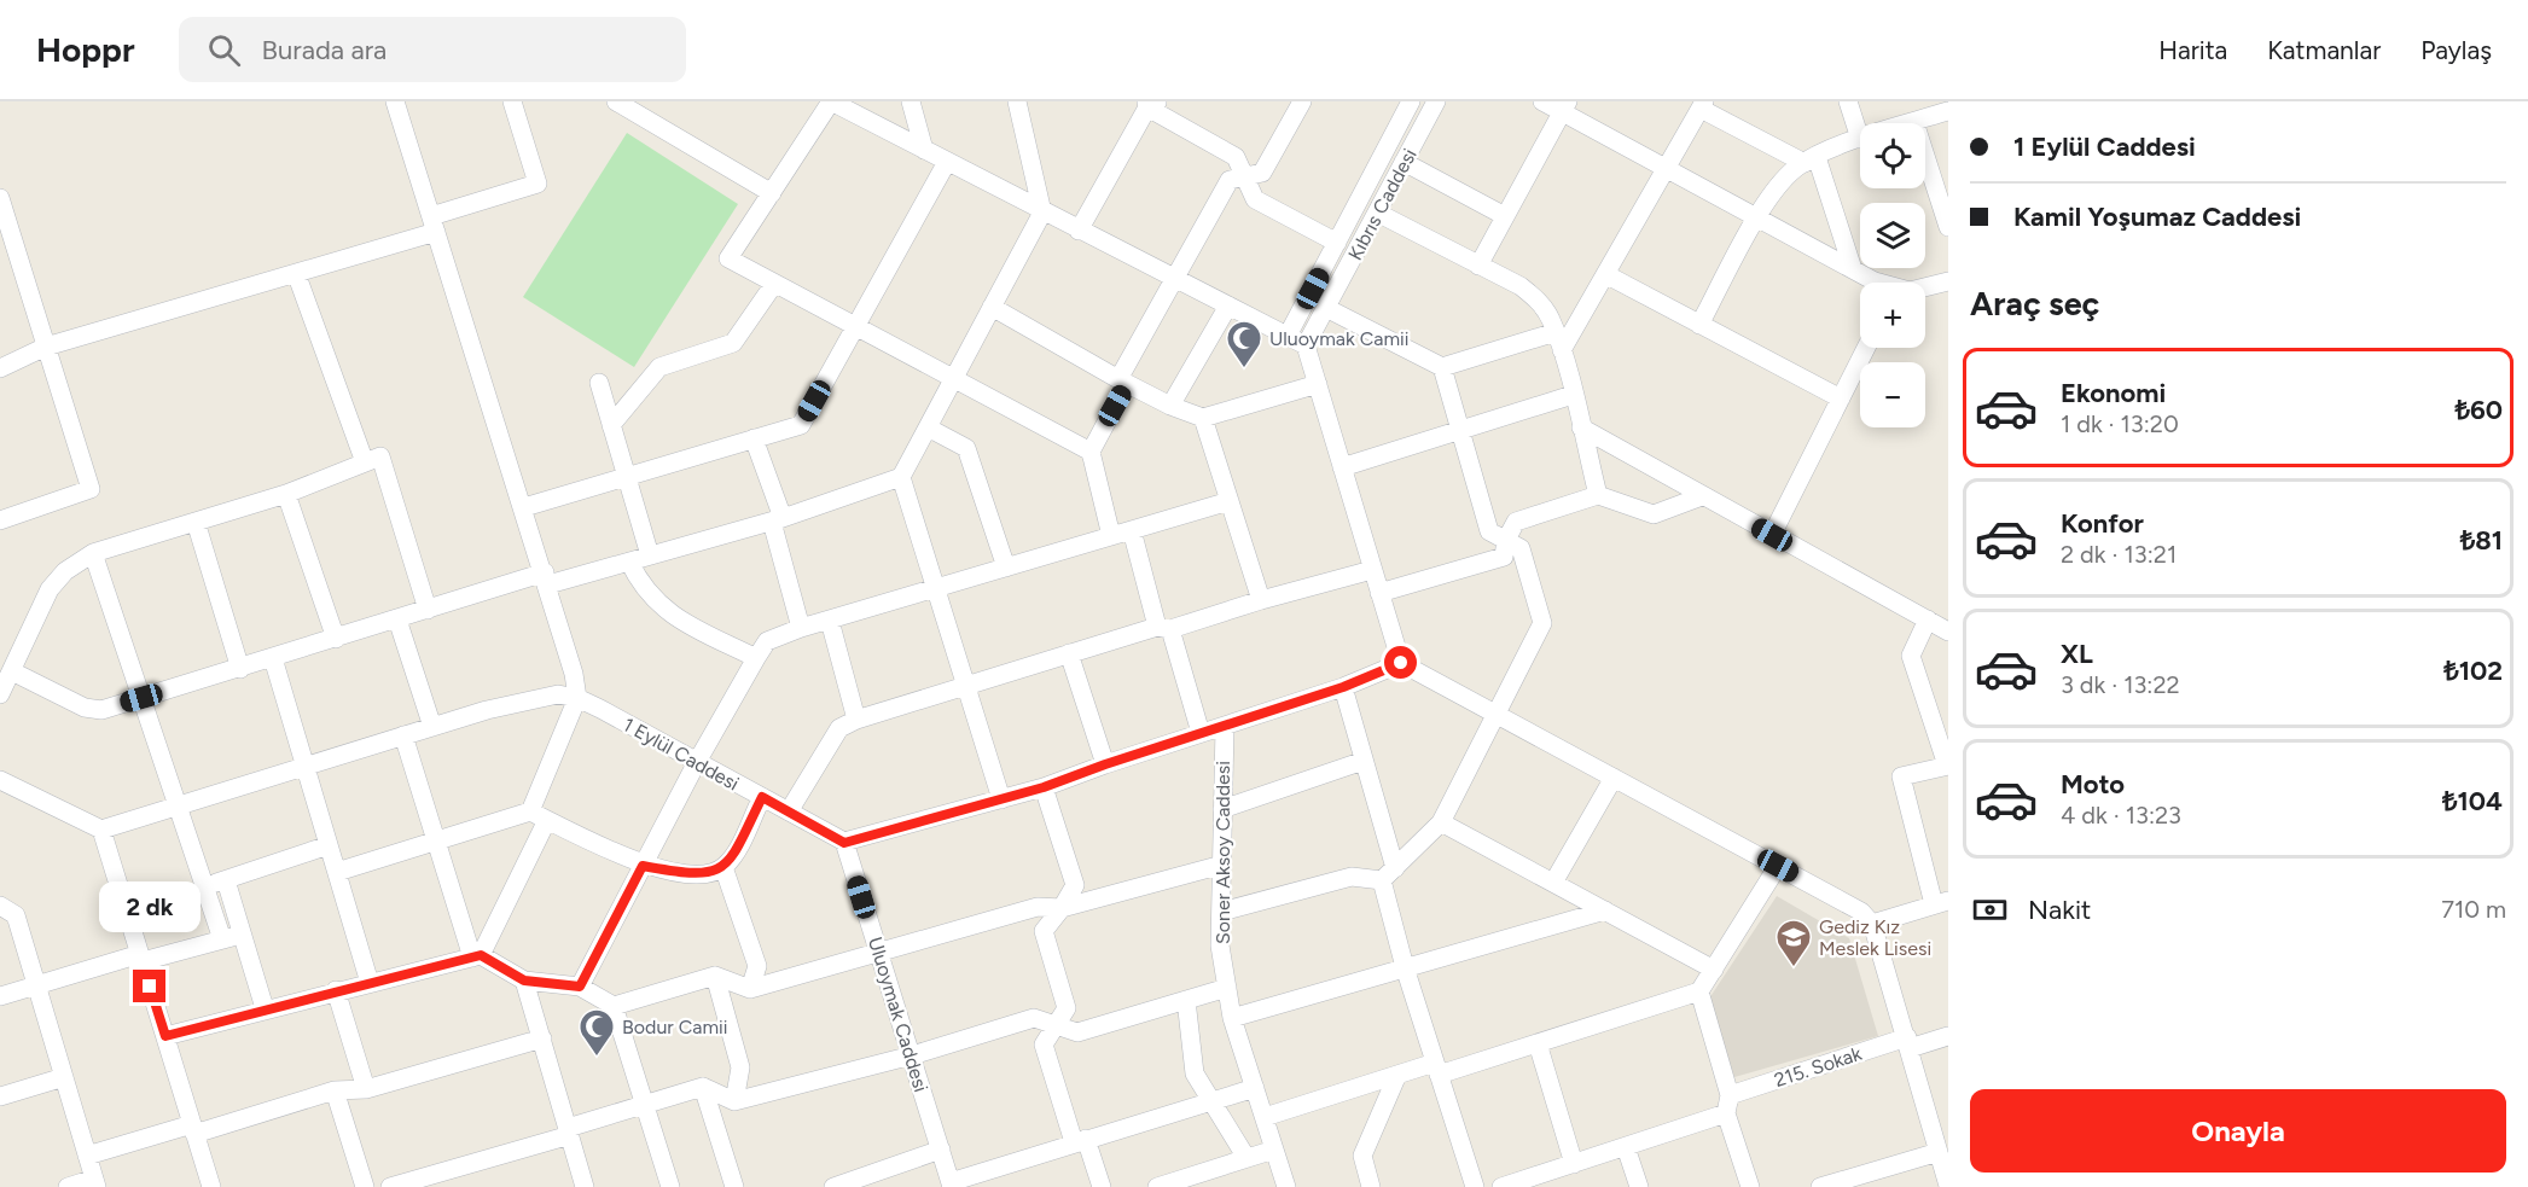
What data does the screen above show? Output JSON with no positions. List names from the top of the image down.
{
  "streets": {
    "street": [
      "Kıbrıs Caddesi",
      "1 Eylül Caddesi",
      "Soner Aksoy Caddesi",
      "Uluoymak Caddesi",
      "215. Sokak"
    ]
  },
  "crossings": [
    ["1 Eylül Caddesi", "Uluoymak Caddesi"]
  ],
  "places": {
    "mosque": ["Uluoymak Camii", "Bodur Camii"],
    "school or university": ["Gediz Kız Meslek Lisesi"]
  },
  "page": {
    "header": "Hoppr",
    "search": "Burada ara",
    "nav": ["Harita", "Katmanlar", "Paylaş"],
    "banner": ["1 Eylül Caddesi", "Kamil Yoşumaz Caddesi"],
    "map_buttons": ["+", "−"],
    "heading": "Araç seç",
    "list": [
      {
        "name": "Ekonomi",
        "note": "1 dk · 13:20",
        "value": "₺60"
      },
      {
        "name": "Konfor",
        "note": "2 dk · 13:21",
        "value": "₺81"
      },
      {
        "name": "XL",
        "note": "3 dk · 13:22",
        "value": "₺102"
      },
      {
        "name": "Moto",
        "note": "4 dk · 13:23",
        "value": "₺104"
      }
    ],
    "pay": ["Nakit", "710 m"],
    "bubble": "2 dk",
    "buttons": "Onayla"
  }
}
